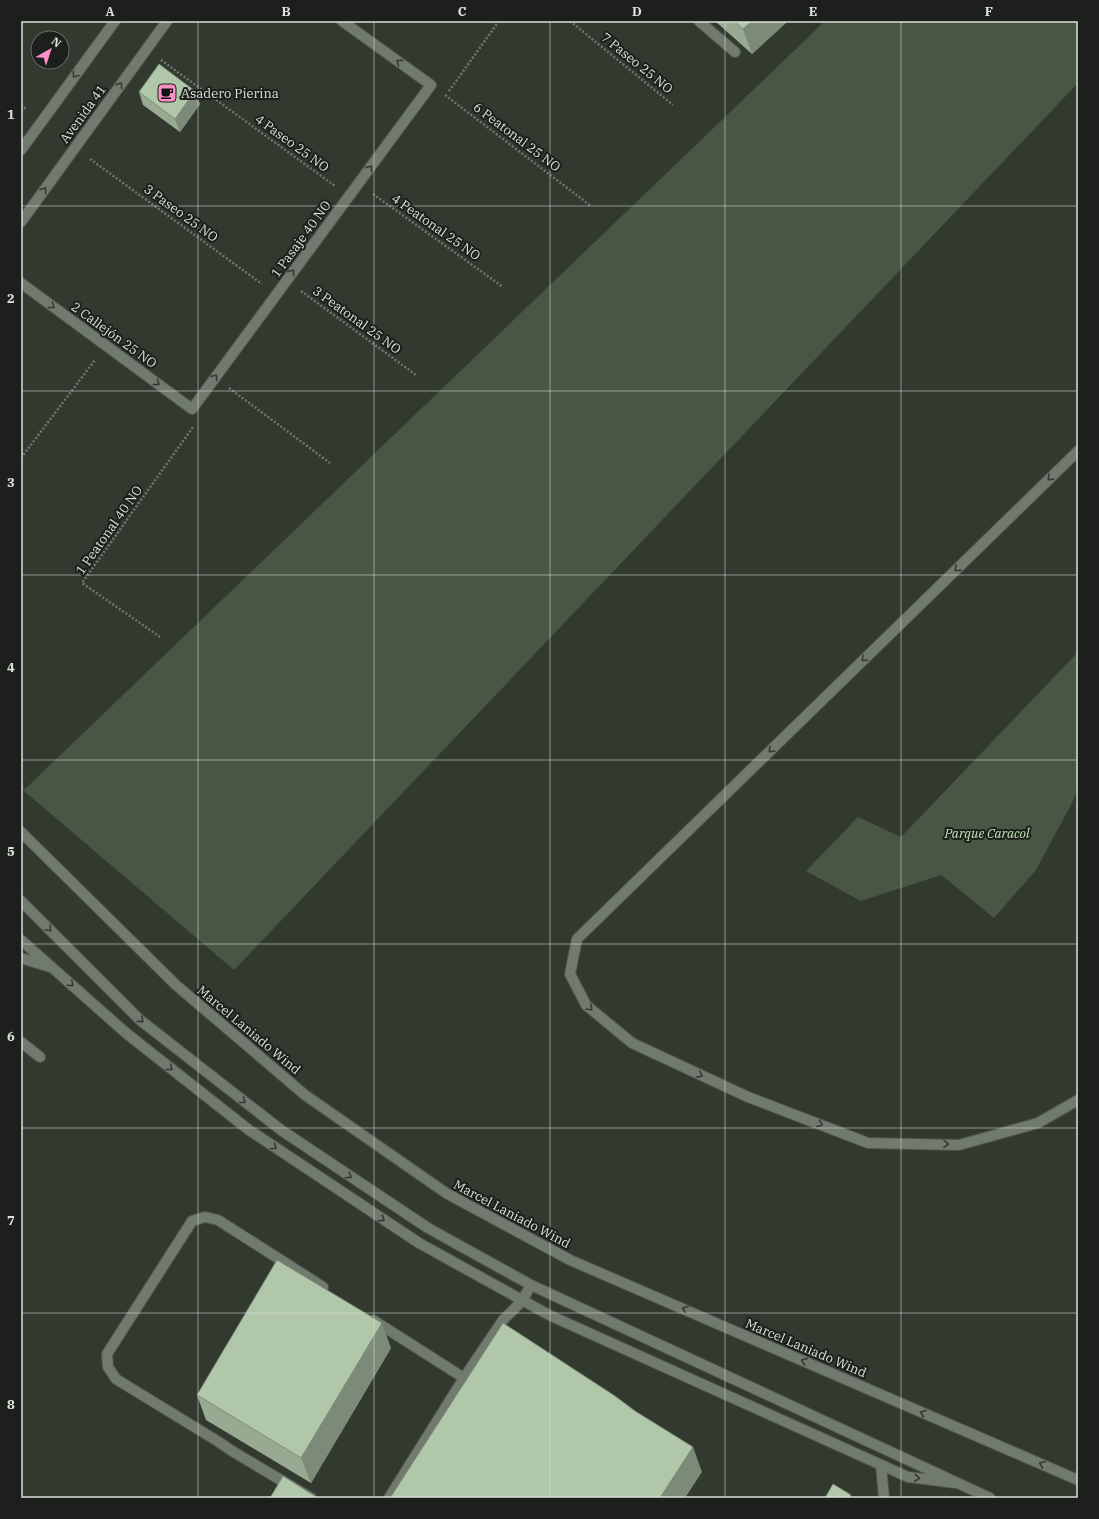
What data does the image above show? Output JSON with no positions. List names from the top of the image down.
{
  "streets": {
    "street": [
      "Avenida 41",
      "1 Pasaje 40 NO",
      "2 Callejón 25 NO",
      "Marcel Laniado Wind"
    ],
    "path": [
      "7 Paseo 25 NO",
      "6 Peatonal 25 NO",
      "4 Paseo 25 NO",
      "3 Paseo 25 NO",
      "4 Peatonal 25 NO",
      "3 Peatonal 25 NO",
      "1 Peatonal 40 NO"
    ]
  },
  "crossings": [
    ["Avenida 41", "4 Paseo 25 NO"],
    ["Avenida 41", "3 Paseo 25 NO"],
    ["6 Peatonal 25 NO", "1 Pasaje 40 NO"],
    ["4 Paseo 25 NO", "1 Pasaje 40 NO"],
    ["3 Paseo 25 NO", "1 Pasaje 40 NO"],
    ["4 Peatonal 25 NO", "1 Pasaje 40 NO"],
    ["1 Pasaje 40 NO", "3 Peatonal 25 NO"],
    ["1 Pasaje 40 NO", "2 Callejón 25 NO"],
    ["1 Pasaje 40 NO", "1 Peatonal 40 NO"],
    ["2 Callejón 25 NO", "1 Peatonal 40 NO"]
  ],
  "one_way": ["1 Pasaje 40 NO", "2 Callejón 25 NO"],
  "parks": ["Parque Caracol"],
  "places": {
    "cafe": ["Asadero Pierina"]
  },
  "north": "top right",
  "grid": {
    "columns": [
      "A",
      "B",
      "C",
      "D",
      "E",
      "F"
    ],
    "rows": [
      "1",
      "2",
      "3",
      "4",
      "5",
      "6",
      "7",
      "8"
    ]
  }
}
